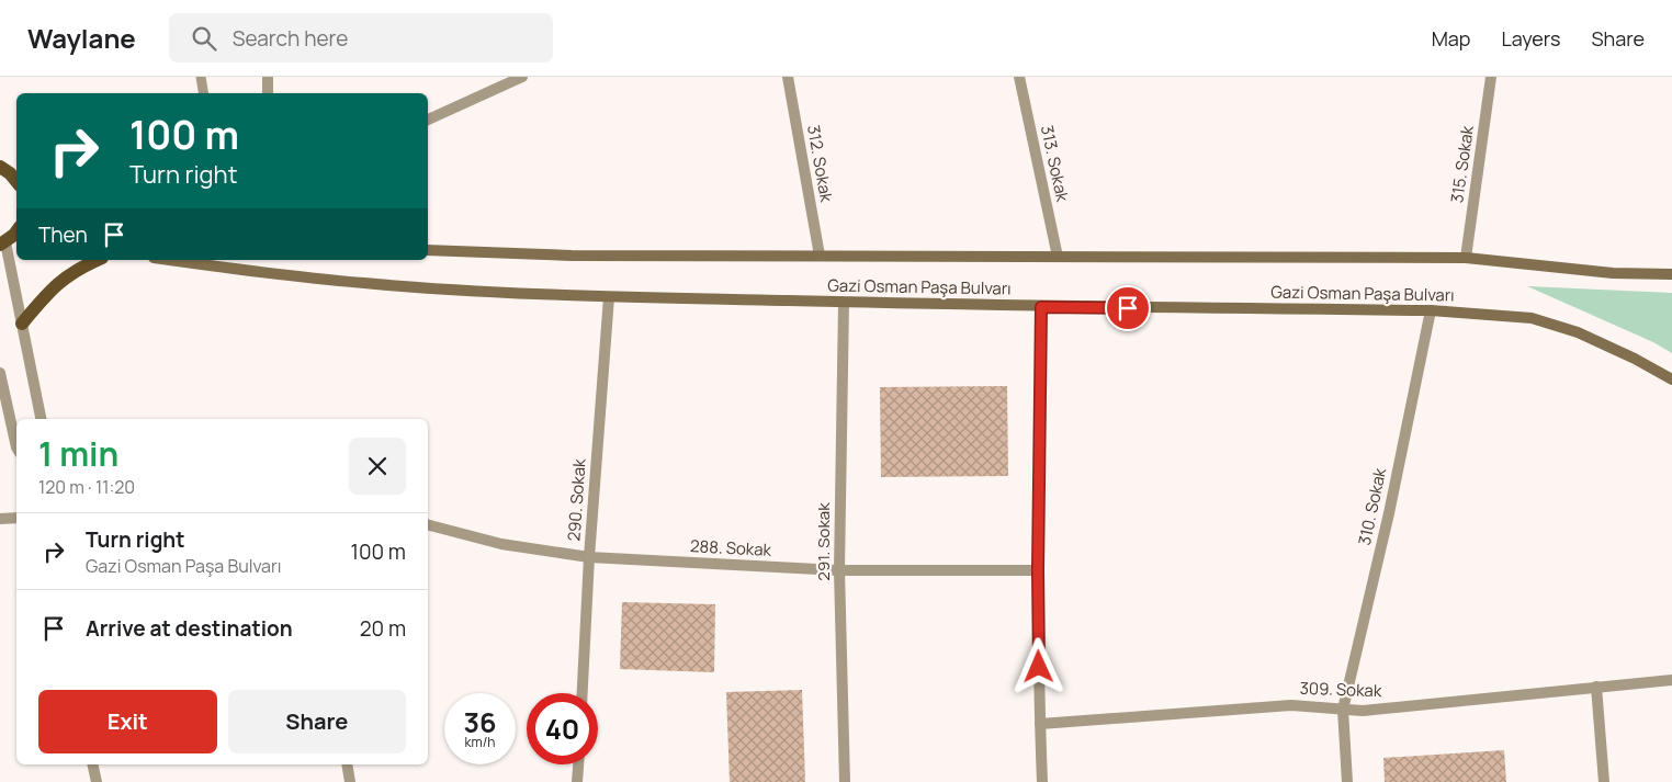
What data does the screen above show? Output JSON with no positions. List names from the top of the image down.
{
  "streets": {
    "main road": ["Gazi Osman Paşa Bulvarı"],
    "street": [
      "312. Sokak",
      "313. Sokak",
      "315. Sokak",
      "290. Sokak",
      "310. Sokak",
      "291. Sokak",
      "288. Sokak",
      "309. Sokak"
    ]
  },
  "crossings": [
    ["312. Sokak", "Gazi Osman Paşa Bulvarı"],
    ["313. Sokak", "Gazi Osman Paşa Bulvarı"],
    ["315. Sokak", "Gazi Osman Paşa Bulvarı"],
    ["Gazi Osman Paşa Bulvarı", "290. Sokak"],
    ["Gazi Osman Paşa Bulvarı", "310. Sokak"],
    ["Gazi Osman Paşa Bulvarı", "291. Sokak"],
    ["290. Sokak", "288. Sokak"],
    ["310. Sokak", "309. Sokak"],
    ["291. Sokak", "288. Sokak"]
  ],
  "page": {
    "header": "Waylane",
    "search": "Search here",
    "nav": ["Map", "Layers", "Share"],
    "turn": ["100 m", "Turn right"],
    "then": "Then",
    "heading": ["1 min", "120 m · 11:20"],
    "list": [
      {
        "name": "Turn right",
        "note": "Gazi Osman Paşa Bulvarı",
        "value": "100 m"
      },
      {
        "name": "Arrive at destination",
        "value": "20 m"
      }
    ],
    "buttons": ["Exit", "Share"],
    "speed": "36 km/h",
    "limit": "40"
  }
}
